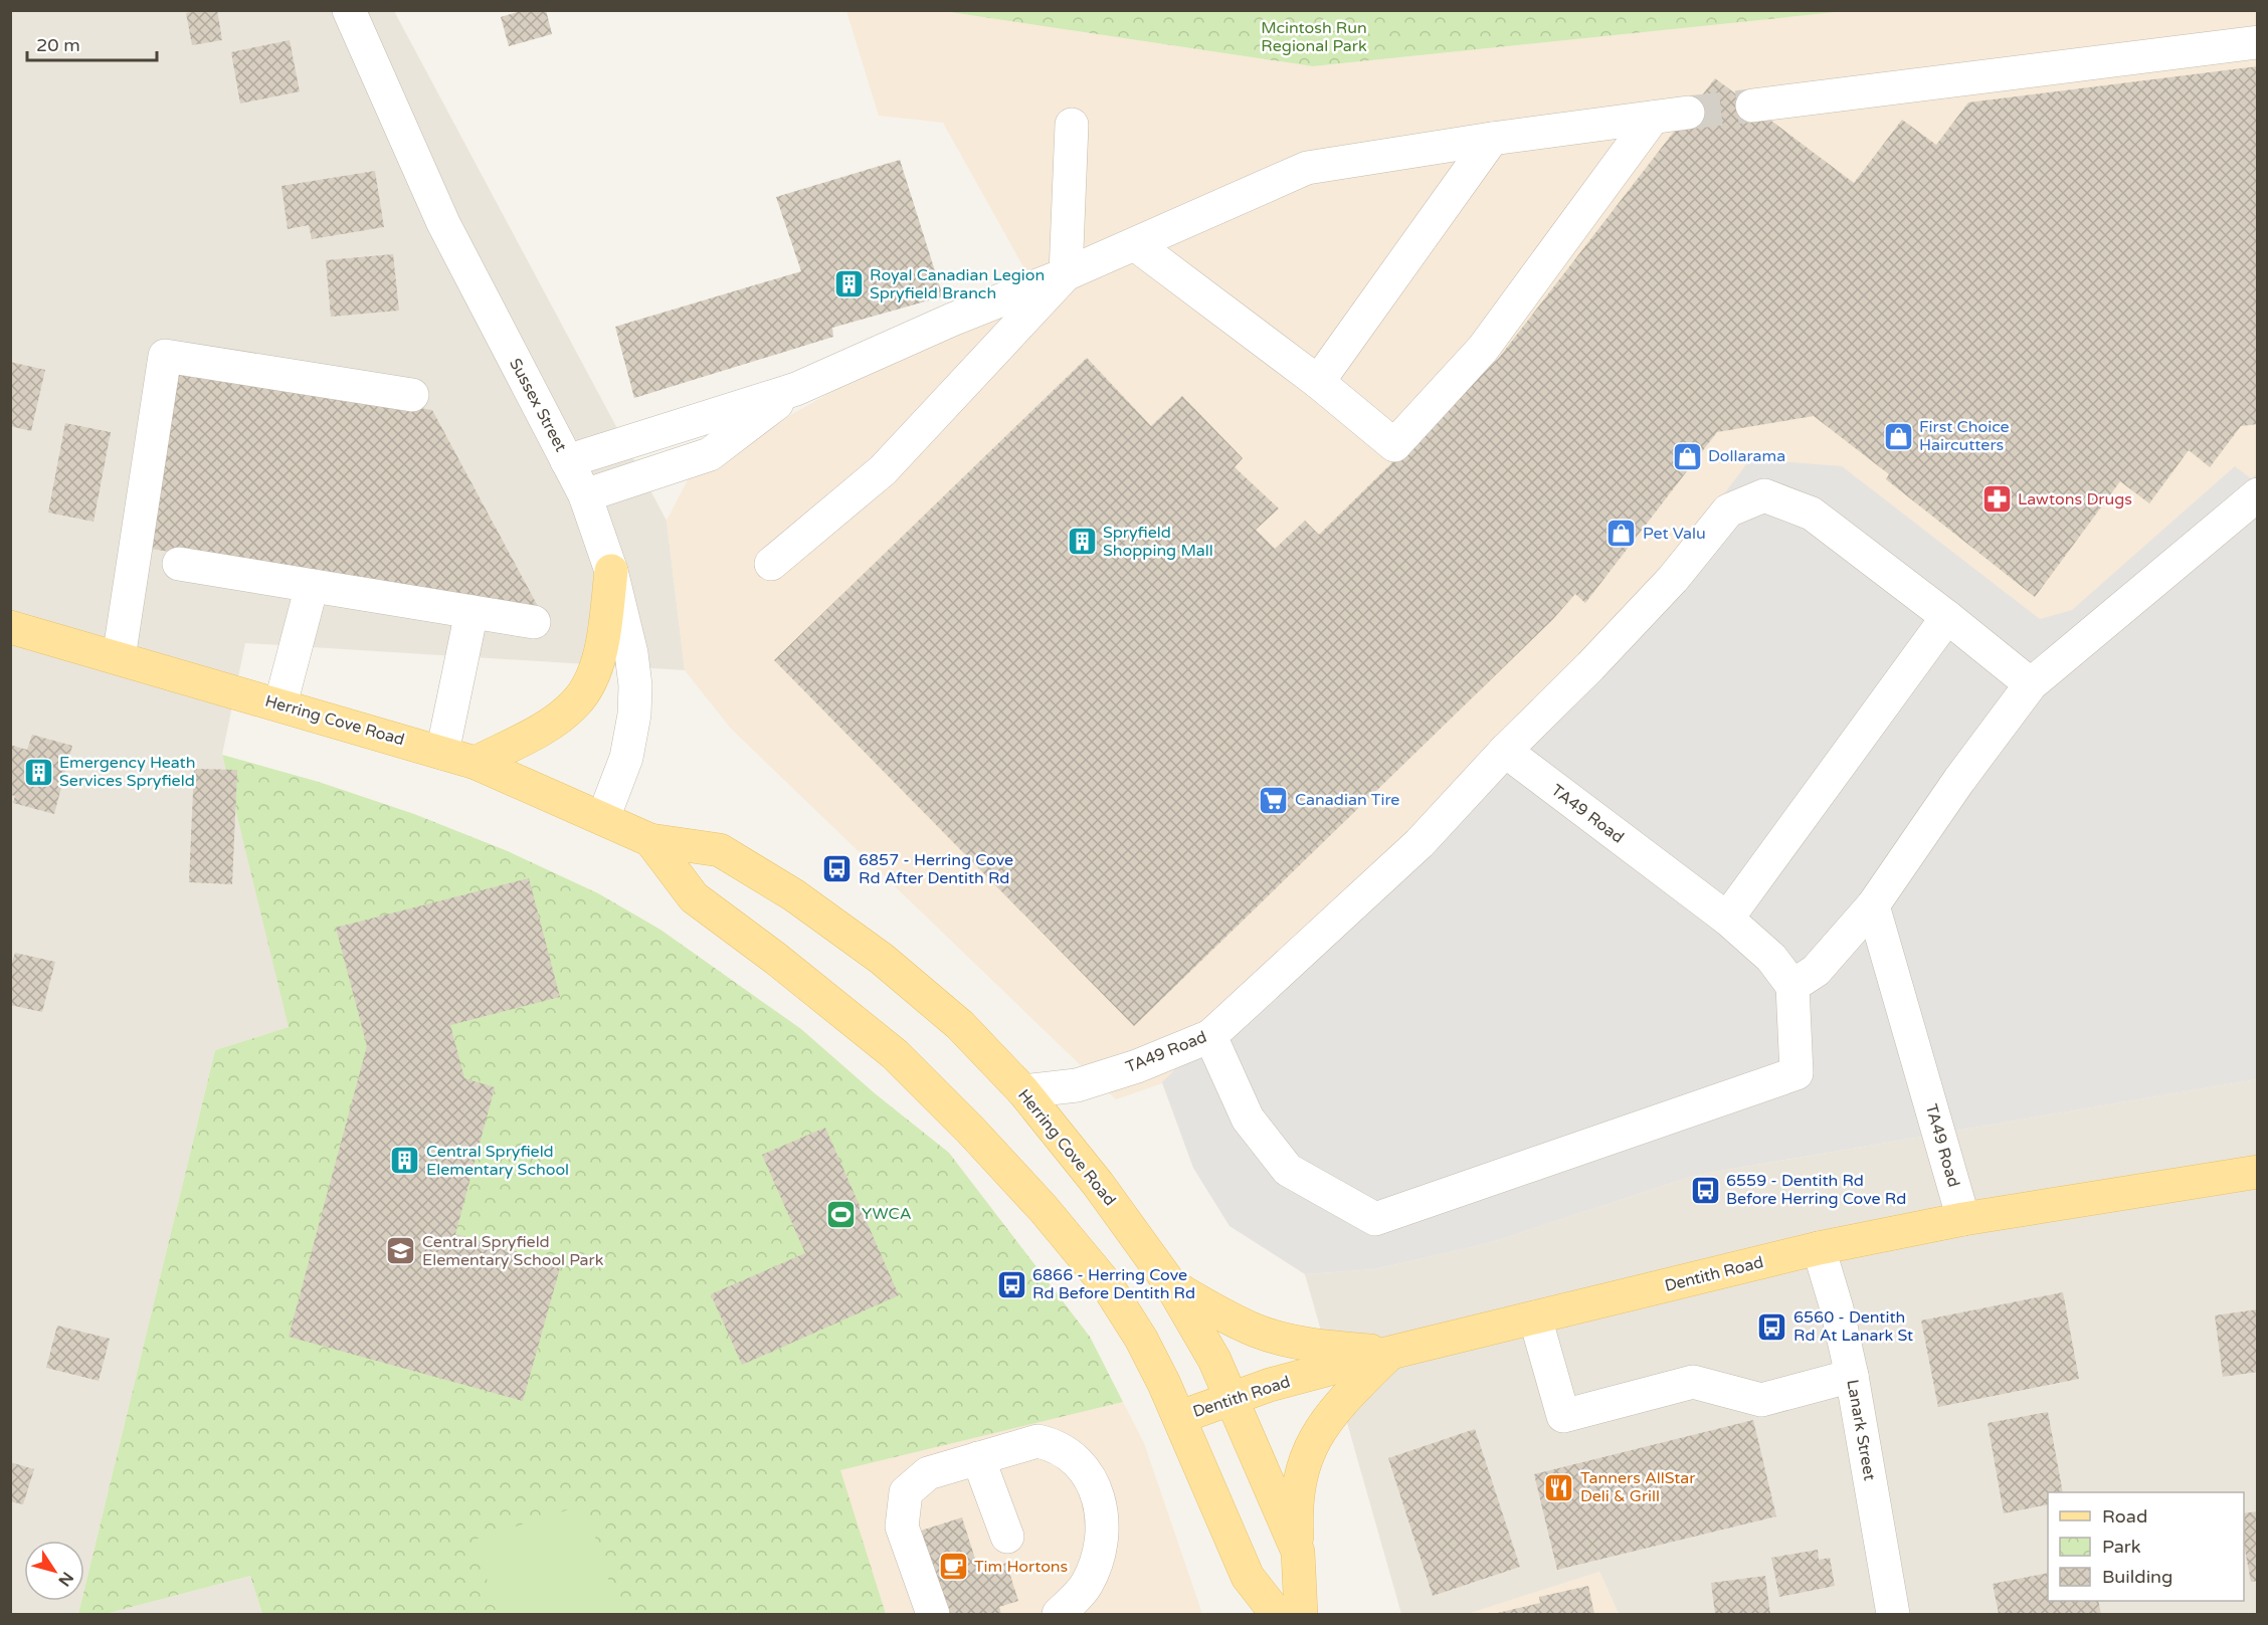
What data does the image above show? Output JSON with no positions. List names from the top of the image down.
{
  "streets": {
    "main road": ["Herring Cove Road", "Dentith Road"],
    "street": ["Sussex Street", "TA49 Road", "Lanark Street"]
  },
  "crossings": [
    ["Sussex Street", "Herring Cove Road"],
    ["Herring Cove Road", "TA49 Road"],
    ["Herring Cove Road", "Dentith Road"],
    ["TA49 Road", "Dentith Road"],
    ["Dentith Road", "Lanark Street"]
  ],
  "parks": ["Mcintosh Run Regional Park"],
  "places": {
    "building": [
      "Royal Canadian Legion Spryfield Branch",
      "Spryfield Shopping Mall",
      "Emergency Heath Services Spryfield",
      "Central Spryfield Elementary School"
    ],
    "shop": ["First Choice Haircutters", "Dollarama", "Pet Valu"],
    "pharmacy": ["Lawtons Drugs"],
    "supermarket": ["Canadian Tire"],
    "bus stop": [
      "6857 - Herring Cove Rd After Dentith Rd",
      "6559 - Dentith Rd Before Herring Cove Rd",
      "6866 - Herring Cove Rd Before Dentith Rd",
      "6560 - Dentith Rd At Lanark St"
    ],
    "sports": ["YWCA"],
    "school or university": ["Central Spryfield Elementary School Park"],
    "restaurant": ["Tanners AllStar Deli & Grill"],
    "cafe": ["Tim Hortons"]
  },
  "legend": ["Road", "Park", "Building"],
  "scale_bar": "20 m",
  "north": "bottom right"
}
